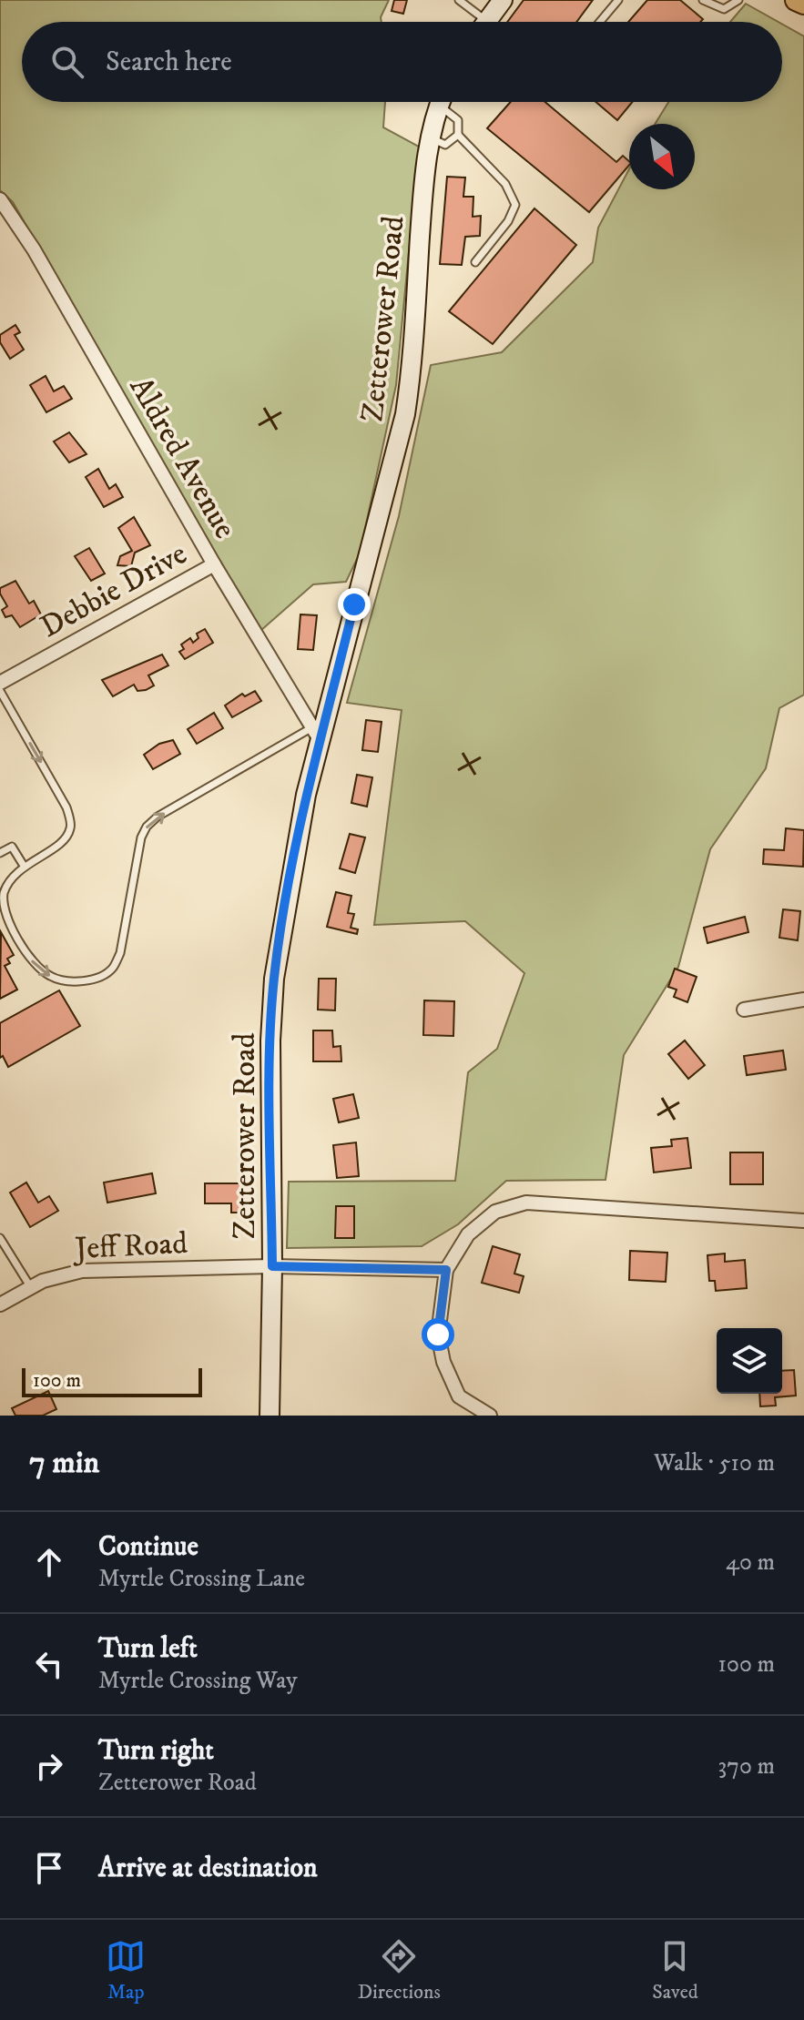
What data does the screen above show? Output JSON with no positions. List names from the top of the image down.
{
  "streets": {
    "street": [
      "Zetterower Road",
      "Aldred Avenue",
      "Debbie Drive",
      "Jeff Road"
    ]
  },
  "crossings": [
    ["Zetterower Road", "Aldred Avenue"],
    ["Zetterower Road", "Jeff Road"],
    ["Aldred Avenue", "Debbie Drive"]
  ],
  "scale_bar": "100 m",
  "north": "bottom right",
  "page": {
    "search": "Search here",
    "scale": "100 m",
    "heading": ["7 min", "Walk · 510 m"],
    "list": [
      ["Continue", "Myrtle Crossing Lane", "40 m"],
      ["Turn left", "Myrtle Crossing Way", "100 m"],
      ["Turn right", "Zetterower Road", "370 m"],
      "Arrive at destination"
    ],
    "nav": ["Map", "Directions", "Saved"]
  }
}
